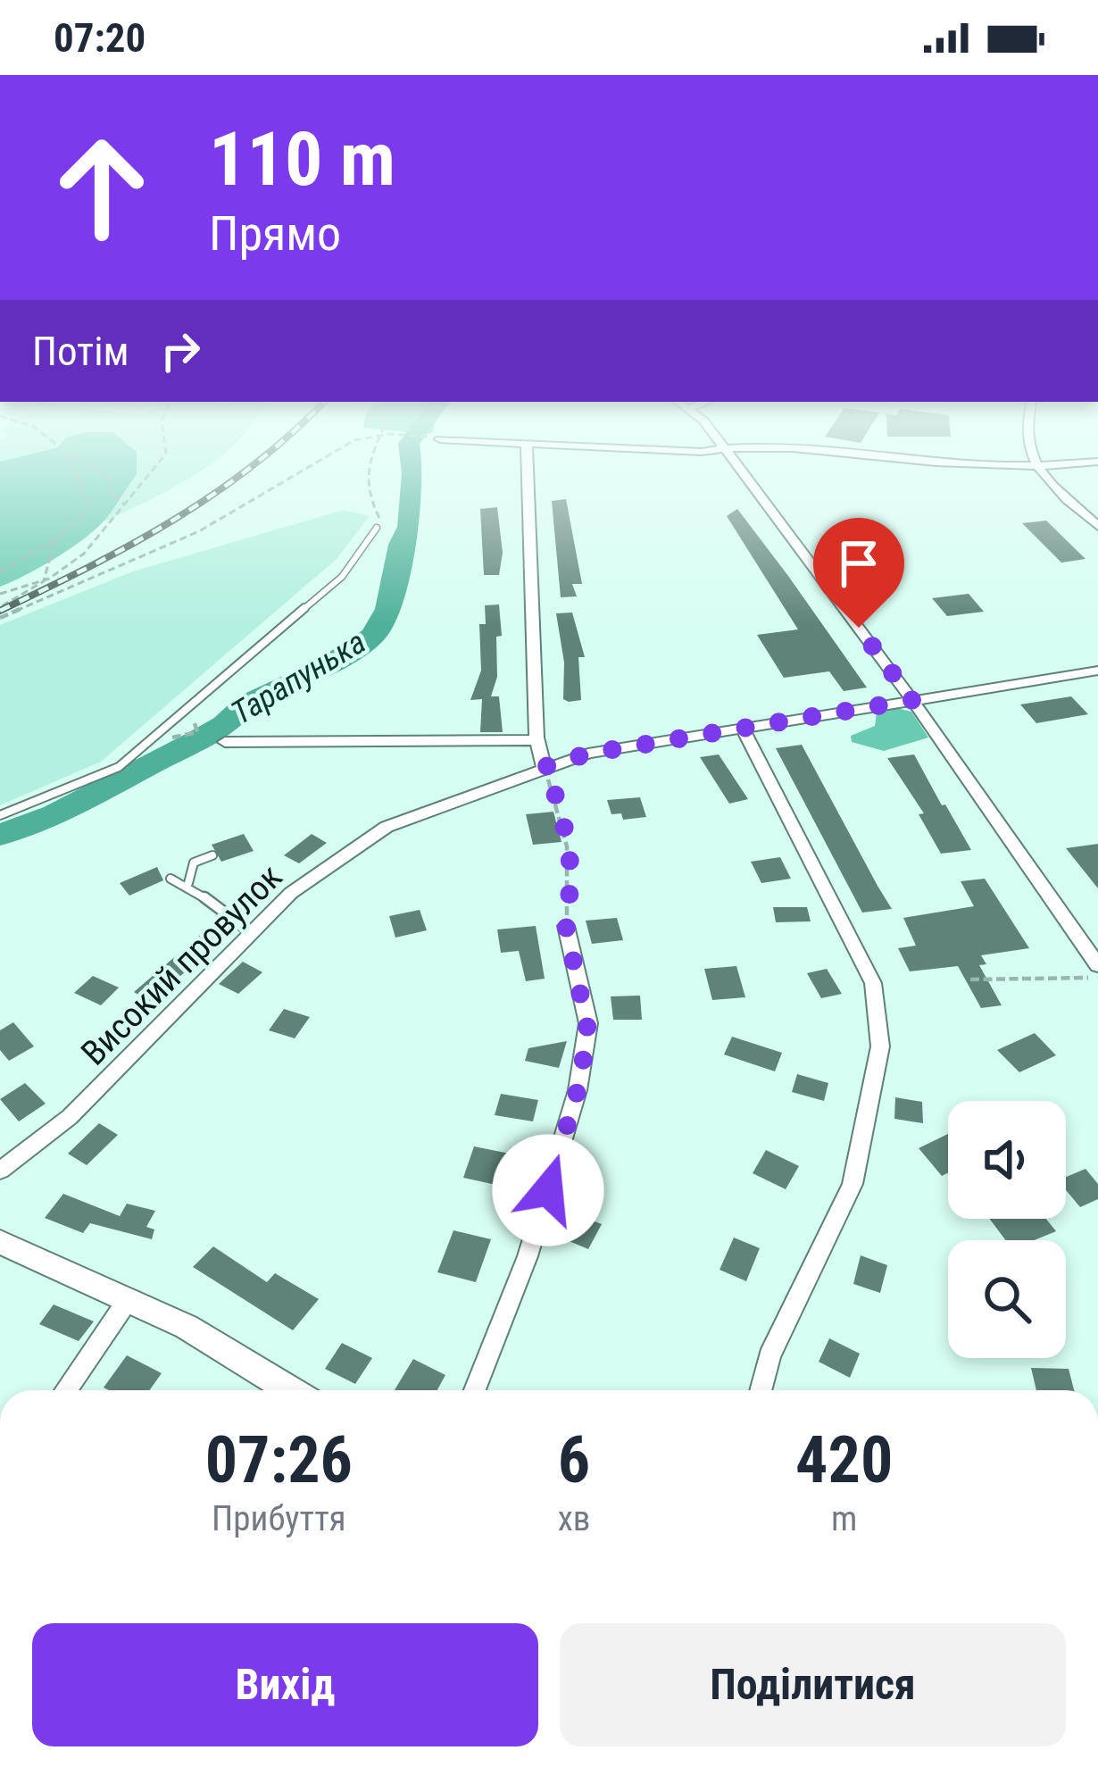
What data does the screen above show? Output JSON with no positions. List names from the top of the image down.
{
  "streets": {
    "street": ["Високий провулок"]
  },
  "water": ["Тарапунька"],
  "page": {
    "status": "07:20",
    "turn": ["110 m", "Прямо"],
    "then": "Потім",
    "eta": [
      "07:26",
      "Прибуття",
      "6",
      "хв",
      "420",
      "m"
    ],
    "buttons": ["Вихід", "Поділитися"]
  }
}
